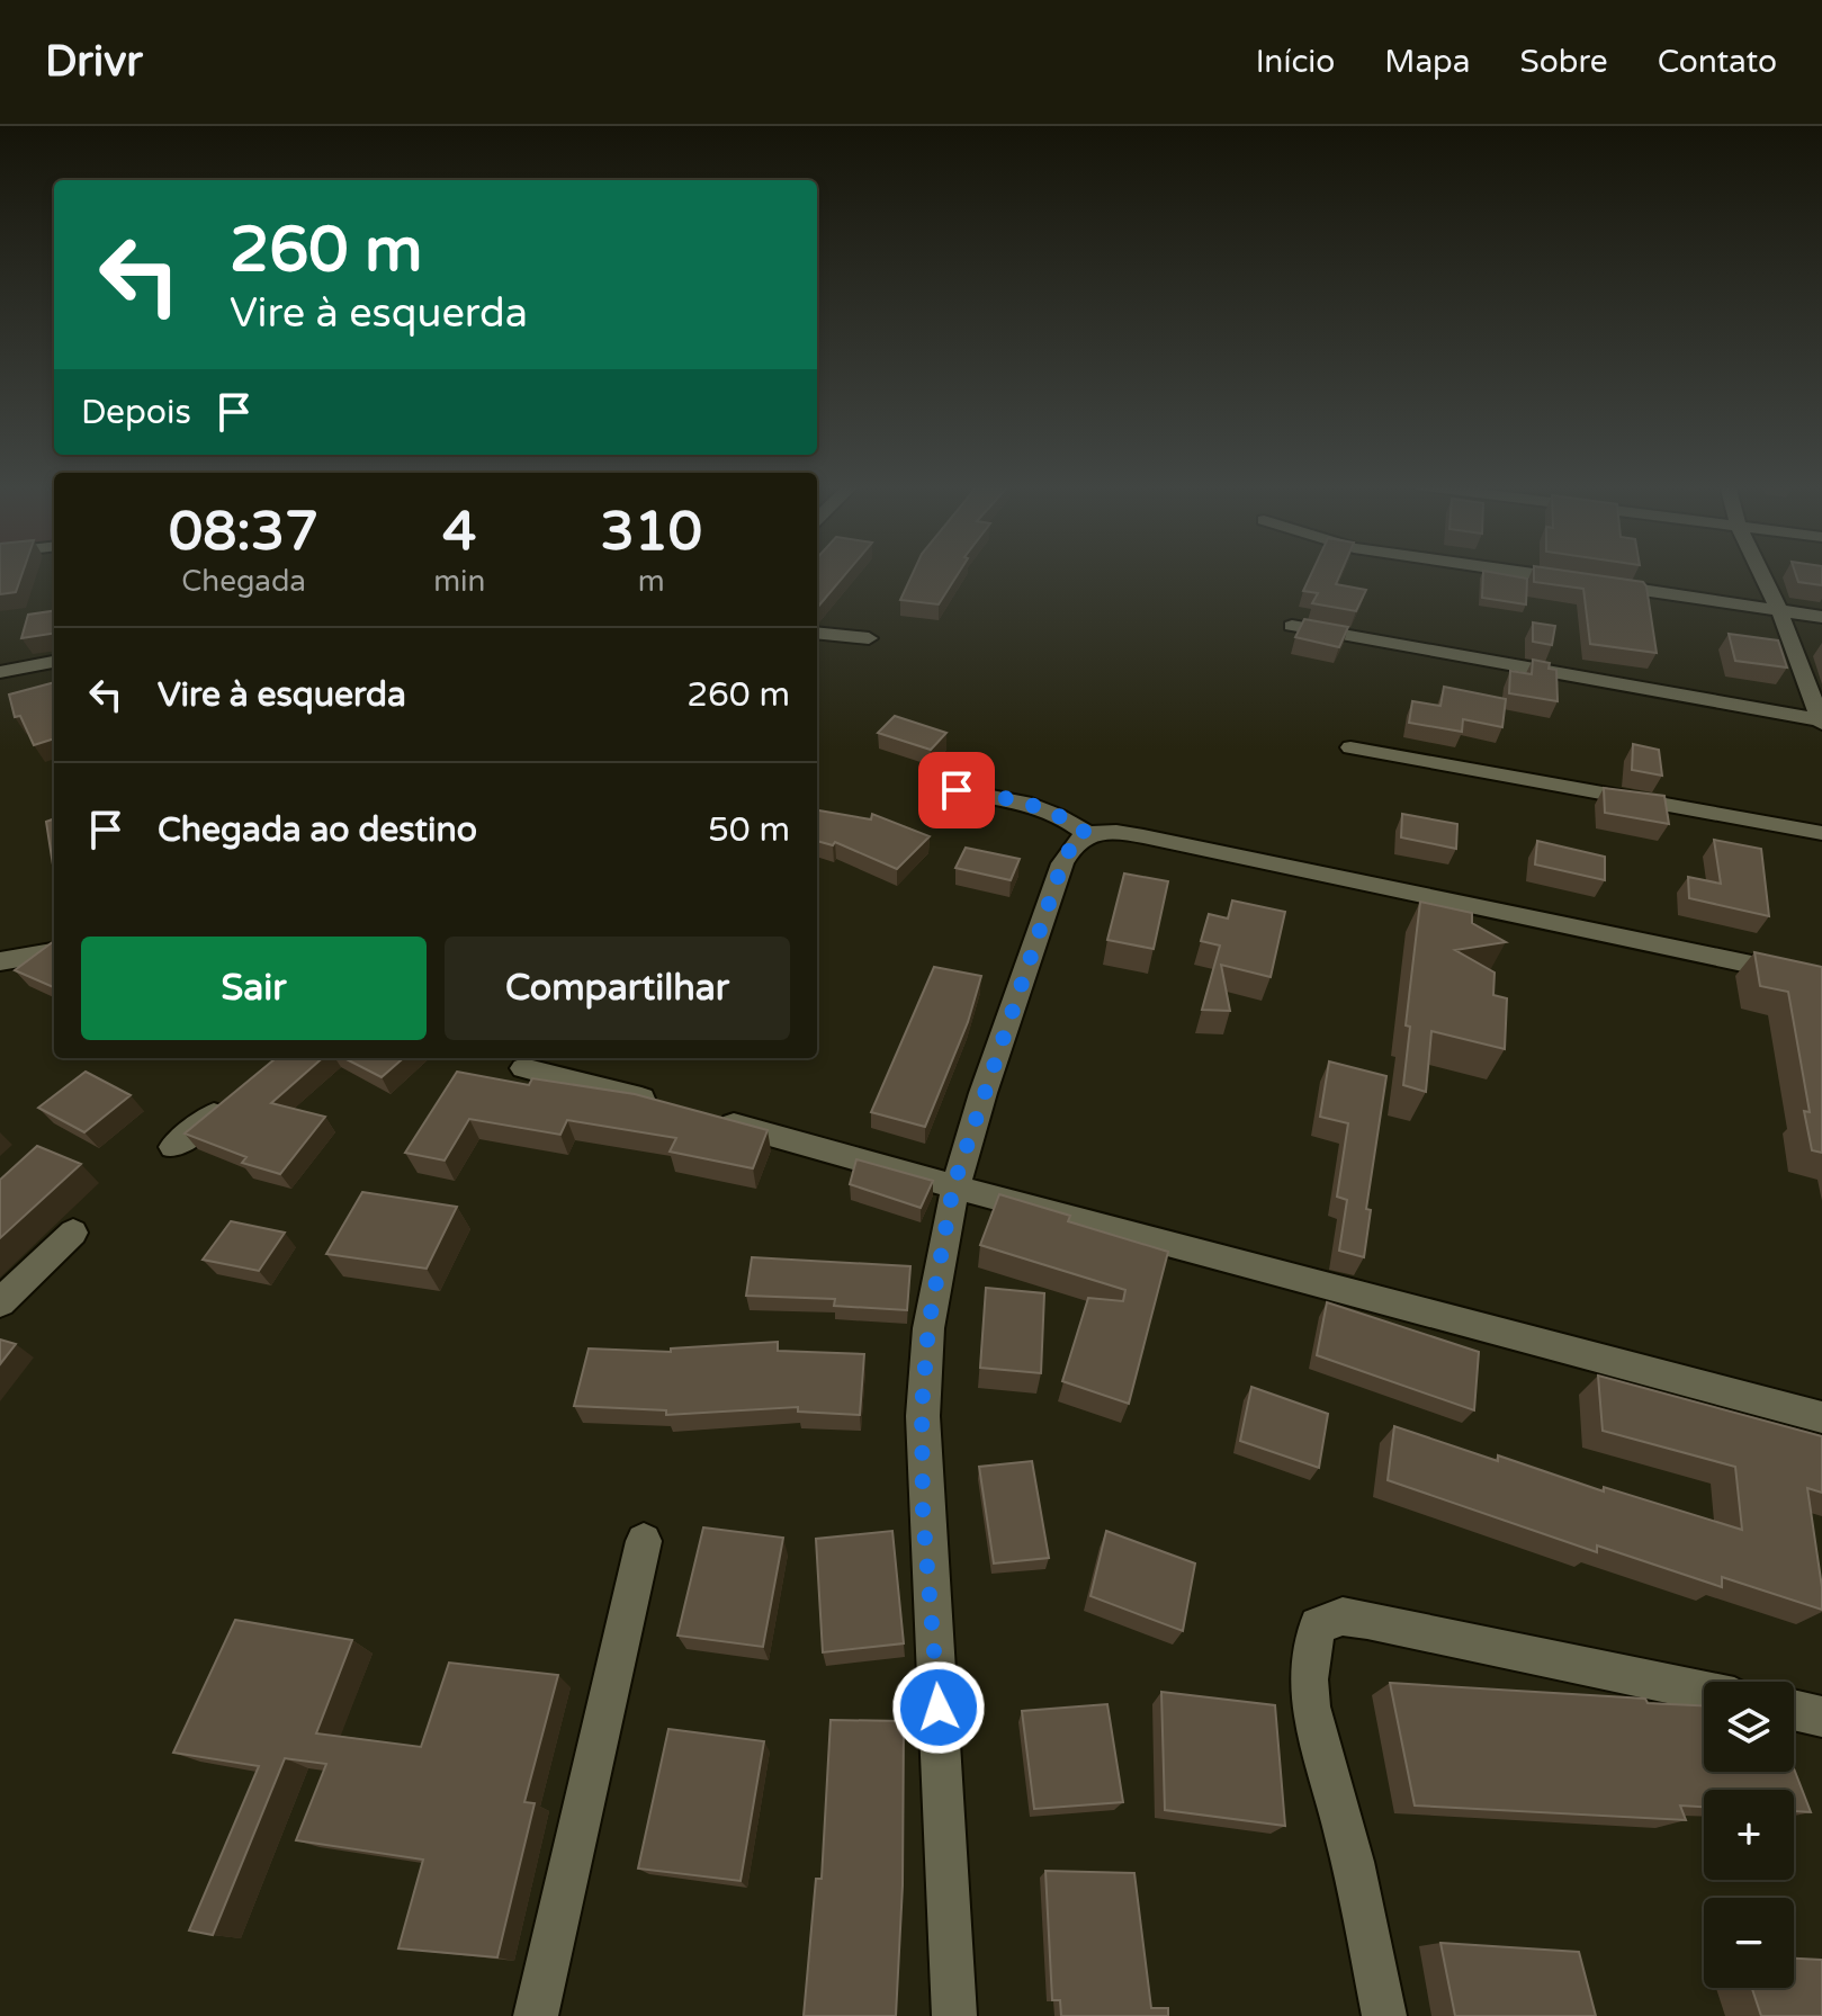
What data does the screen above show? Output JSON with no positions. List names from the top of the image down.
{
  "page": {
    "header": "Drivr",
    "nav": [
      "Início",
      "Mapa",
      "Sobre",
      "Contato"
    ],
    "turn": ["260 m", "Vire à esquerda"],
    "then": "Depois",
    "eta": [
      "08:37",
      "Chegada",
      "4",
      "min",
      "310",
      "m"
    ],
    "list": [
      {
        "name": "Vire à esquerda",
        "value": "260 m"
      },
      {
        "name": "Chegada ao destino",
        "value": "50 m"
      }
    ],
    "buttons": ["Sair", "Compartilhar"],
    "map_buttons": ["+", "−"]
  }
}
